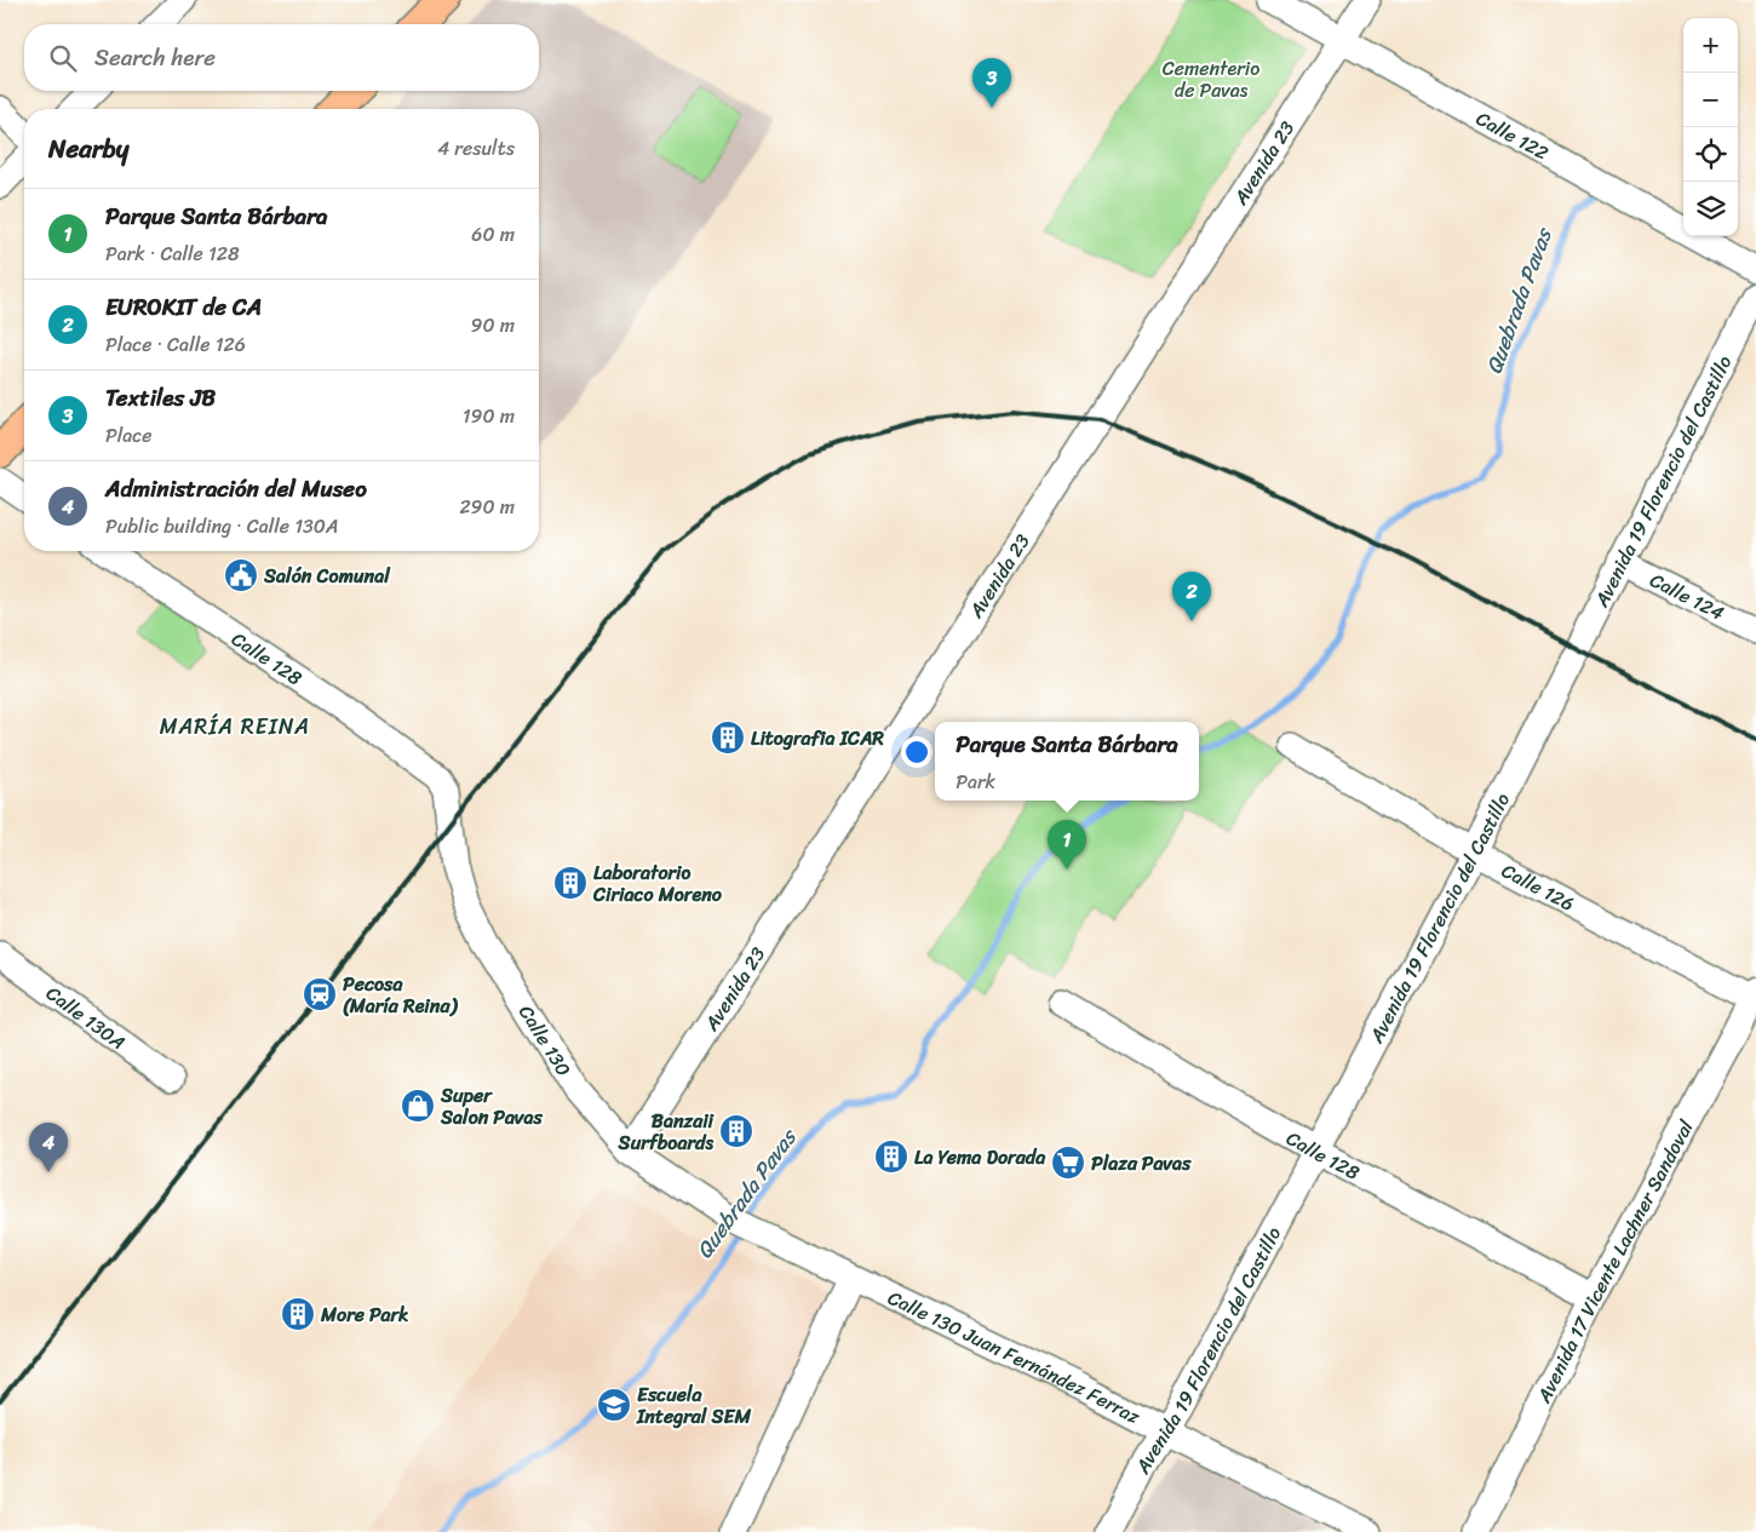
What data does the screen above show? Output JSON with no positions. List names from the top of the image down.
{
  "streets": {
    "street": [
      "Calle 122",
      "Avenida 23",
      "Avenida 19 Florencio del Castillo",
      "Calle 124",
      "Calle 128",
      "Calle 126",
      "Calle 130A",
      "Calle 130",
      "Avenida 17 Vicente Lachner Sandoval",
      "Calle 130 Juan Fernández Ferraz"
    ]
  },
  "crossings": [
    ["Calle 122", "Avenida 23"],
    ["Avenida 23", "Calle 130"],
    ["Avenida 19 Florencio del Castillo", "Calle 124"],
    ["Avenida 19 Florencio del Castillo", "Calle 128"],
    ["Avenida 19 Florencio del Castillo", "Calle 126"],
    ["Avenida 19 Florencio del Castillo", "Calle 130 Juan Fernández Ferraz"],
    ["Calle 128", "Calle 130"],
    ["Calle 128", "Avenida 17 Vicente Lachner Sandoval"],
    ["Calle 126", "Avenida 17 Vicente Lachner Sandoval"],
    ["Calle 130", "Calle 130 Juan Fernández Ferraz"]
  ],
  "districts": ["MARÍA REINA"],
  "water": ["Quebrada Pavas"],
  "parks": ["Cementerio de Pavas"],
  "places": {
    "public building": ["Salón Comunal"],
    "building": [
      "Litografia ICAR",
      "Laboratorio Ciriaco Moreno",
      "Banzaii Surfboards",
      "La Yema Dorada",
      "More Park"
    ],
    "station": ["Pecosa (María Reina)"],
    "shop": ["Super Salon Pavas"],
    "supermarket": ["Plaza Pavas"],
    "school or university": ["Escuela Integral SEM"]
  },
  "page": {
    "map_buttons": ["+", "−"],
    "search": "Search here",
    "pins": [
      "3",
      "2",
      "1",
      "4"
    ],
    "heading": ["Nearby", "4 results"],
    "list": [
      {
        "mark": "1",
        "name": "Parque Santa Bárbara",
        "note": "Park · Calle 128",
        "value": "60 m"
      },
      {
        "mark": "2",
        "name": "EUROKIT de CA",
        "note": "Place · Calle 126",
        "value": "90 m"
      },
      {
        "mark": "3",
        "name": "Textiles JB",
        "note": "Place",
        "value": "190 m"
      },
      {
        "mark": "4",
        "name": "Administración del Museo",
        "note": "Public building · Calle 130A",
        "value": "290 m"
      }
    ],
    "popup": ["Parque Santa Bárbara", "Park"]
  }
}
